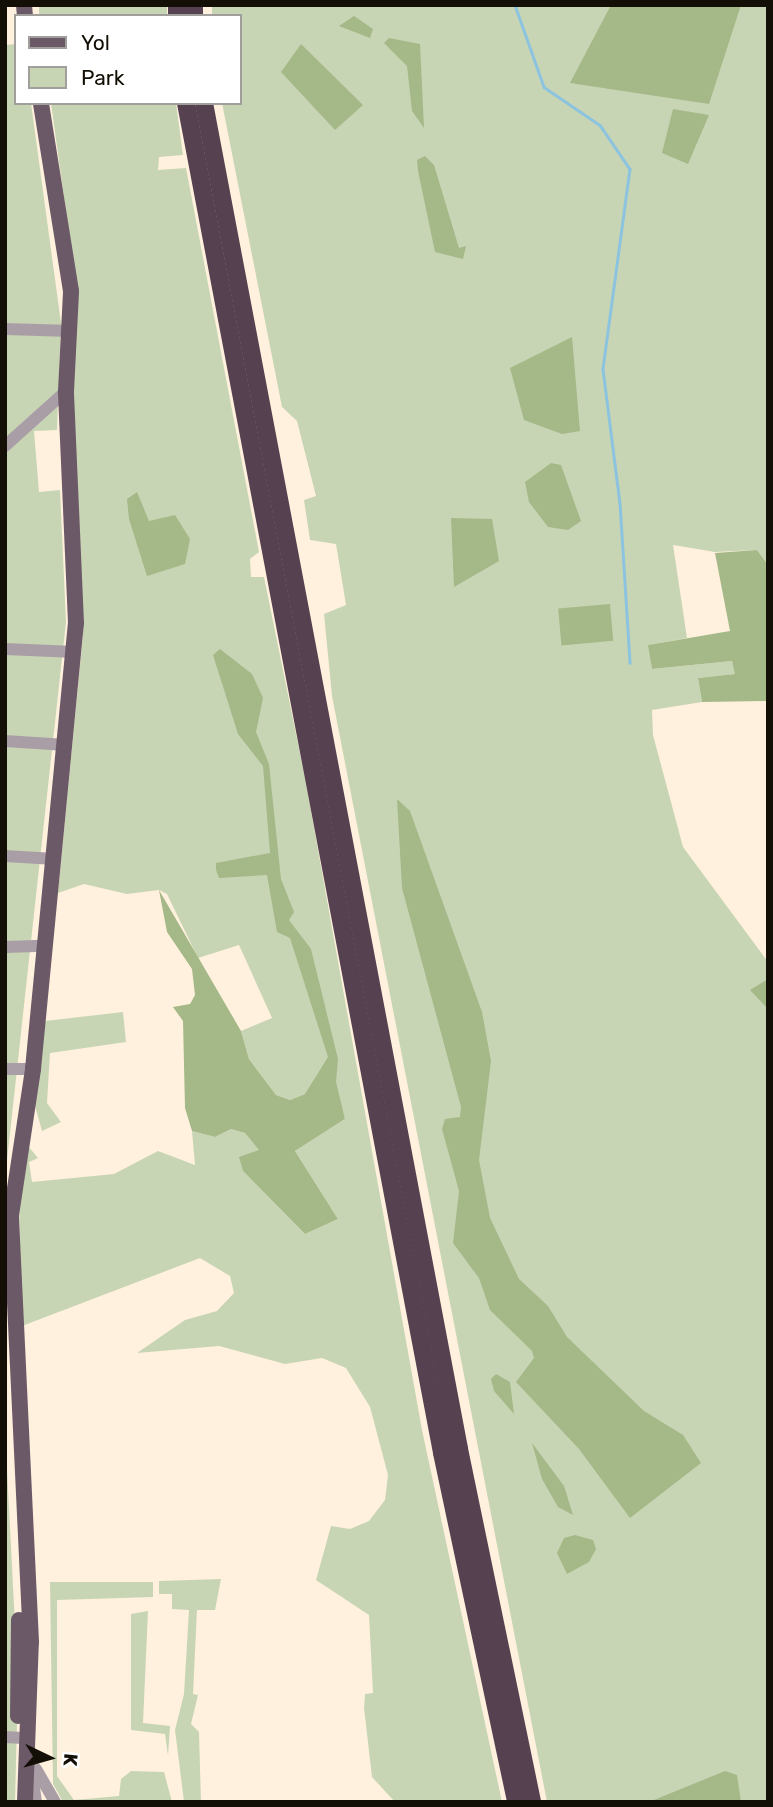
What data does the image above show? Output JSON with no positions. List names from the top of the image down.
{
  "legend": ["Yol", "Park"],
  "north": "right"
}
